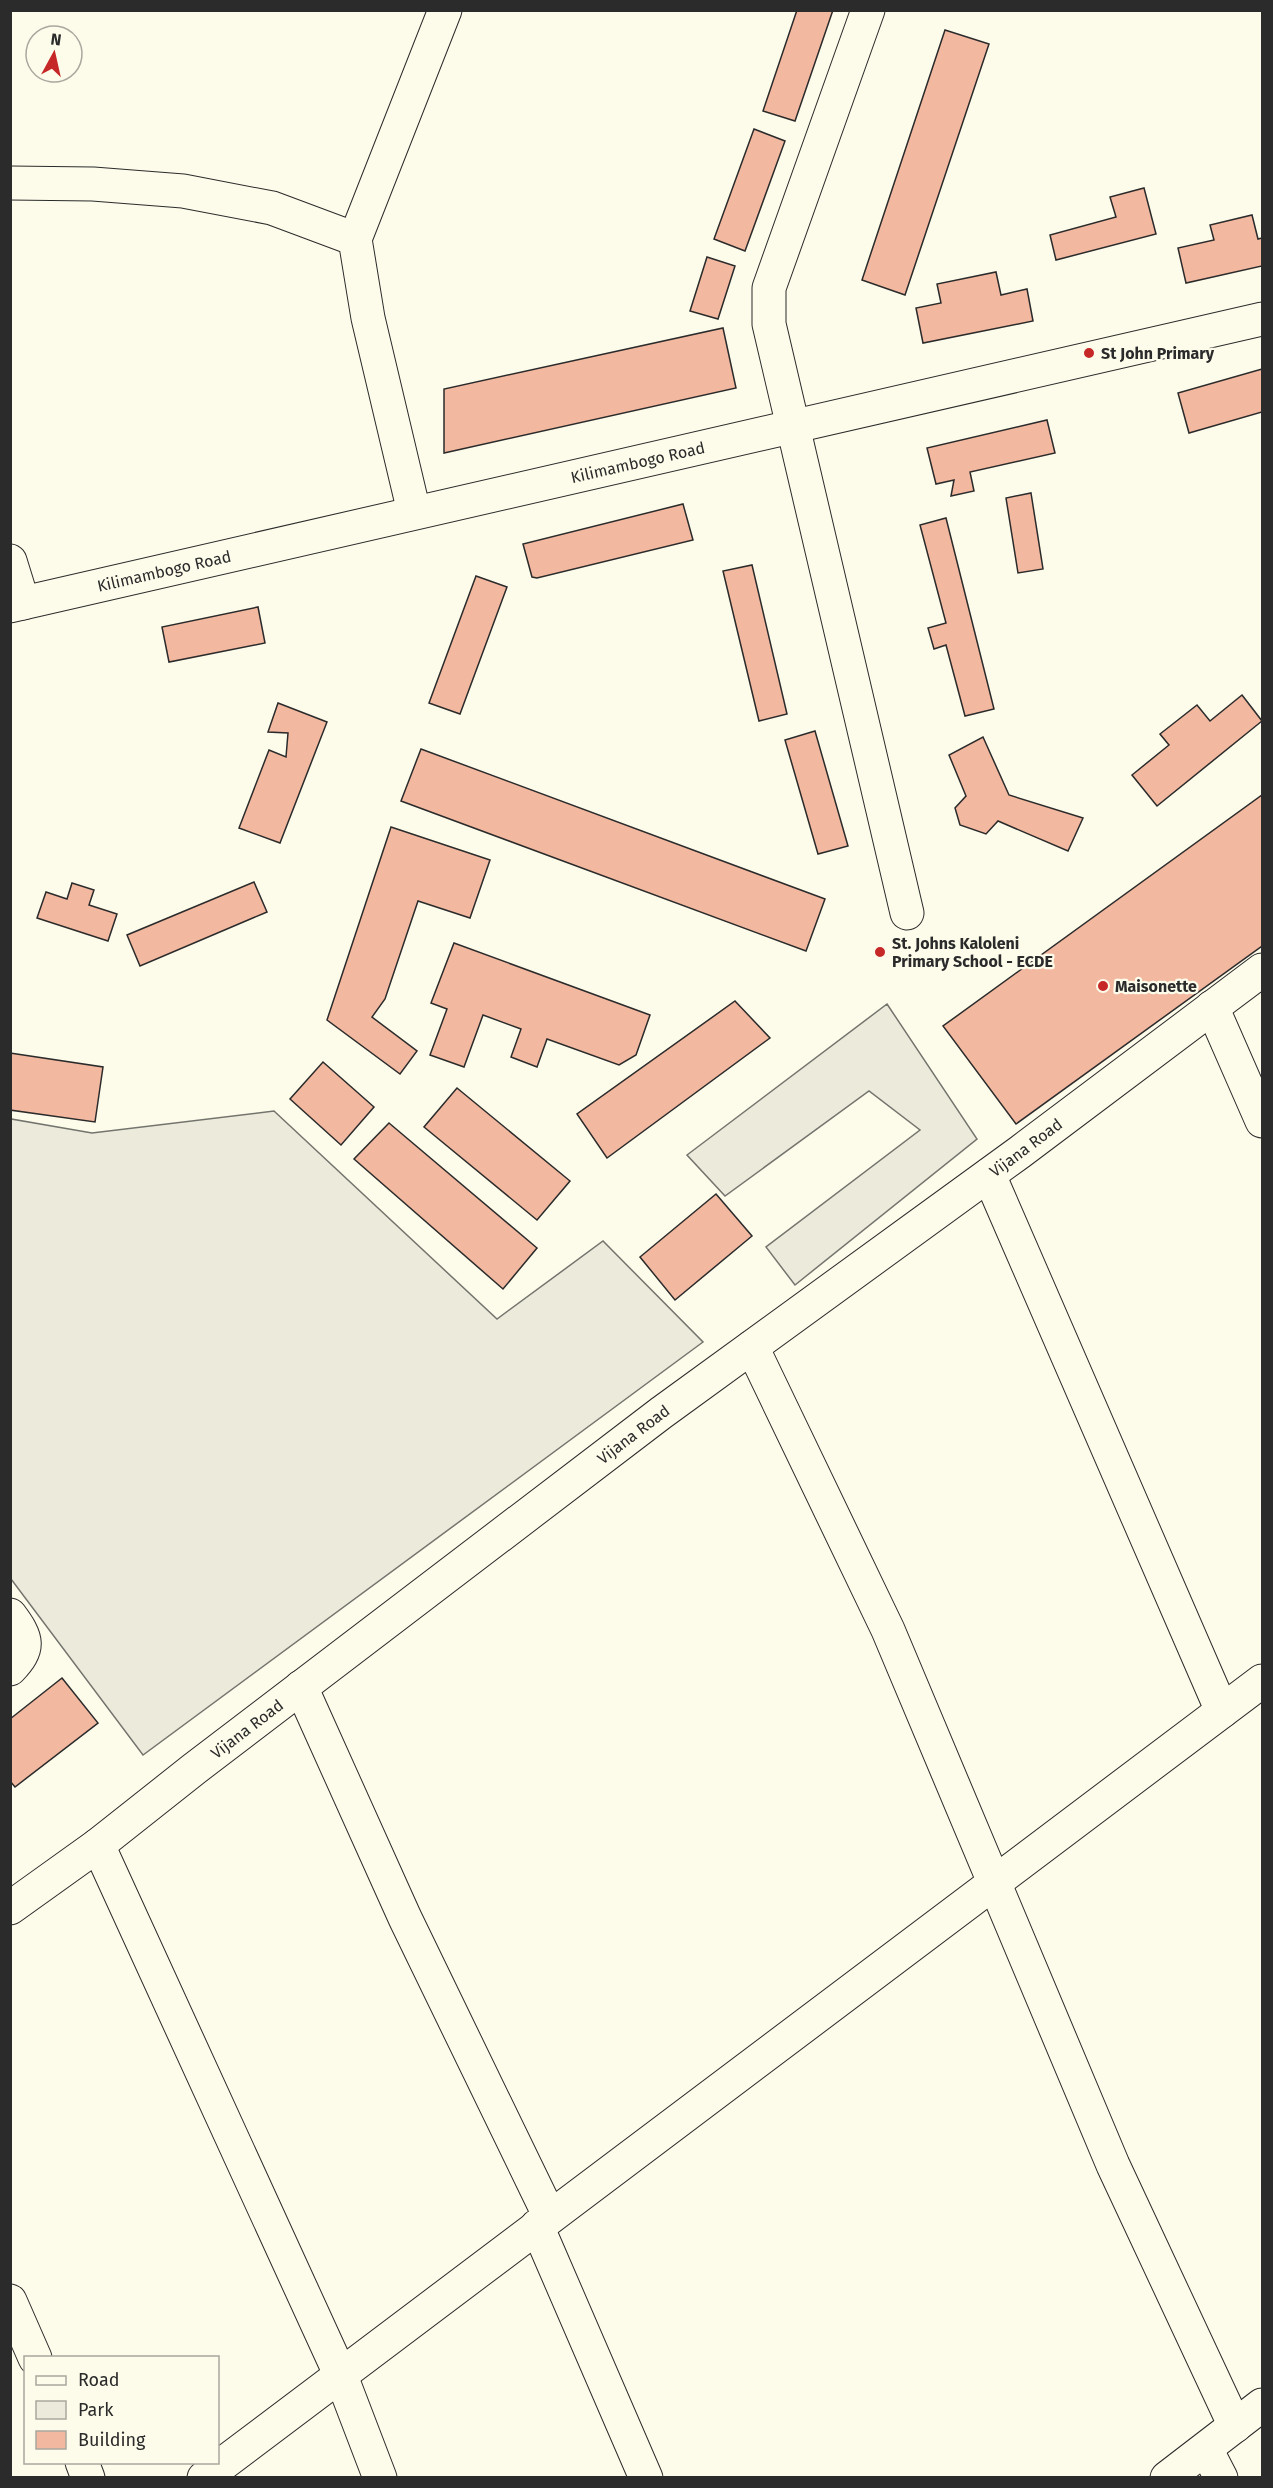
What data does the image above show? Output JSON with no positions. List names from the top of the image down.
{
  "streets": {
    "street": ["Kilimambogo Road", "Vijana Road"]
  },
  "places": ["St John Primary", "St. Johns Kaloleni Primary School - ECDE", "Maisonette"],
  "legend": ["Road", "Park", "Building"],
  "north": "top"
}
